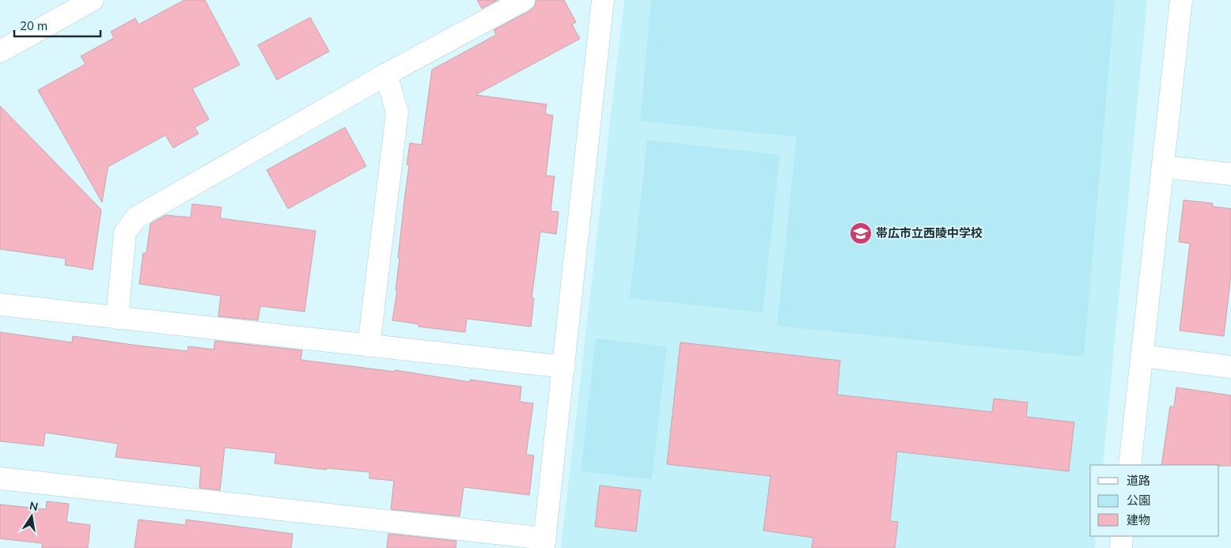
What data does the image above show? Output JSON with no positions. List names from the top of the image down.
{
  "places": {
    "school or university": ["帯広市立西陵中学校"]
  },
  "legend": ["道路", "公園", "建物"],
  "scale_bar": "20 m",
  "north": "top"
}
